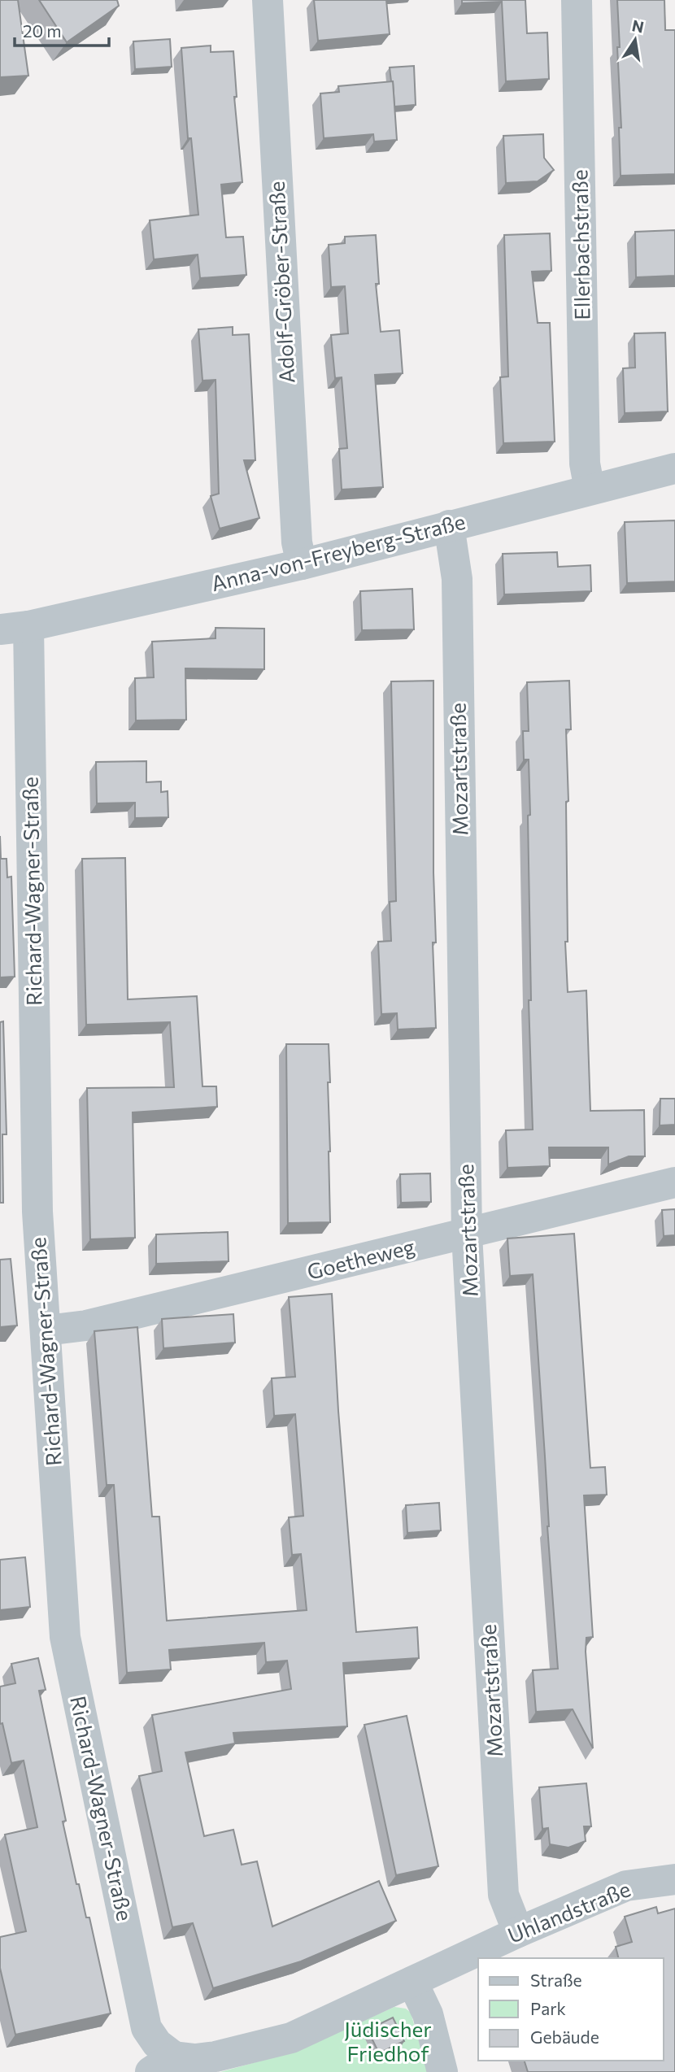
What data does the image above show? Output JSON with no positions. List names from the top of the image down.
{
  "streets": {
    "street": [
      "Ellerbachstraße",
      "Adolf-Gröber-Straße",
      "Anna-von-Freyberg-Straße",
      "Mozartstraße",
      "Richard-Wagner-Straße",
      "Goetheweg",
      "Uhlandstraße"
    ]
  },
  "crossings": [
    ["Ellerbachstraße", "Anna-von-Freyberg-Straße"],
    ["Adolf-Gröber-Straße", "Anna-von-Freyberg-Straße"],
    ["Anna-von-Freyberg-Straße", "Mozartstraße"],
    ["Anna-von-Freyberg-Straße", "Richard-Wagner-Straße"],
    ["Mozartstraße", "Goetheweg"],
    ["Mozartstraße", "Uhlandstraße"],
    ["Richard-Wagner-Straße", "Goetheweg"],
    ["Richard-Wagner-Straße", "Uhlandstraße"]
  ],
  "parks": ["Jüdischer Friedhof"],
  "legend": ["Straße", "Park", "Gebäude"],
  "scale_bar": "20 m",
  "north": "top"
}
